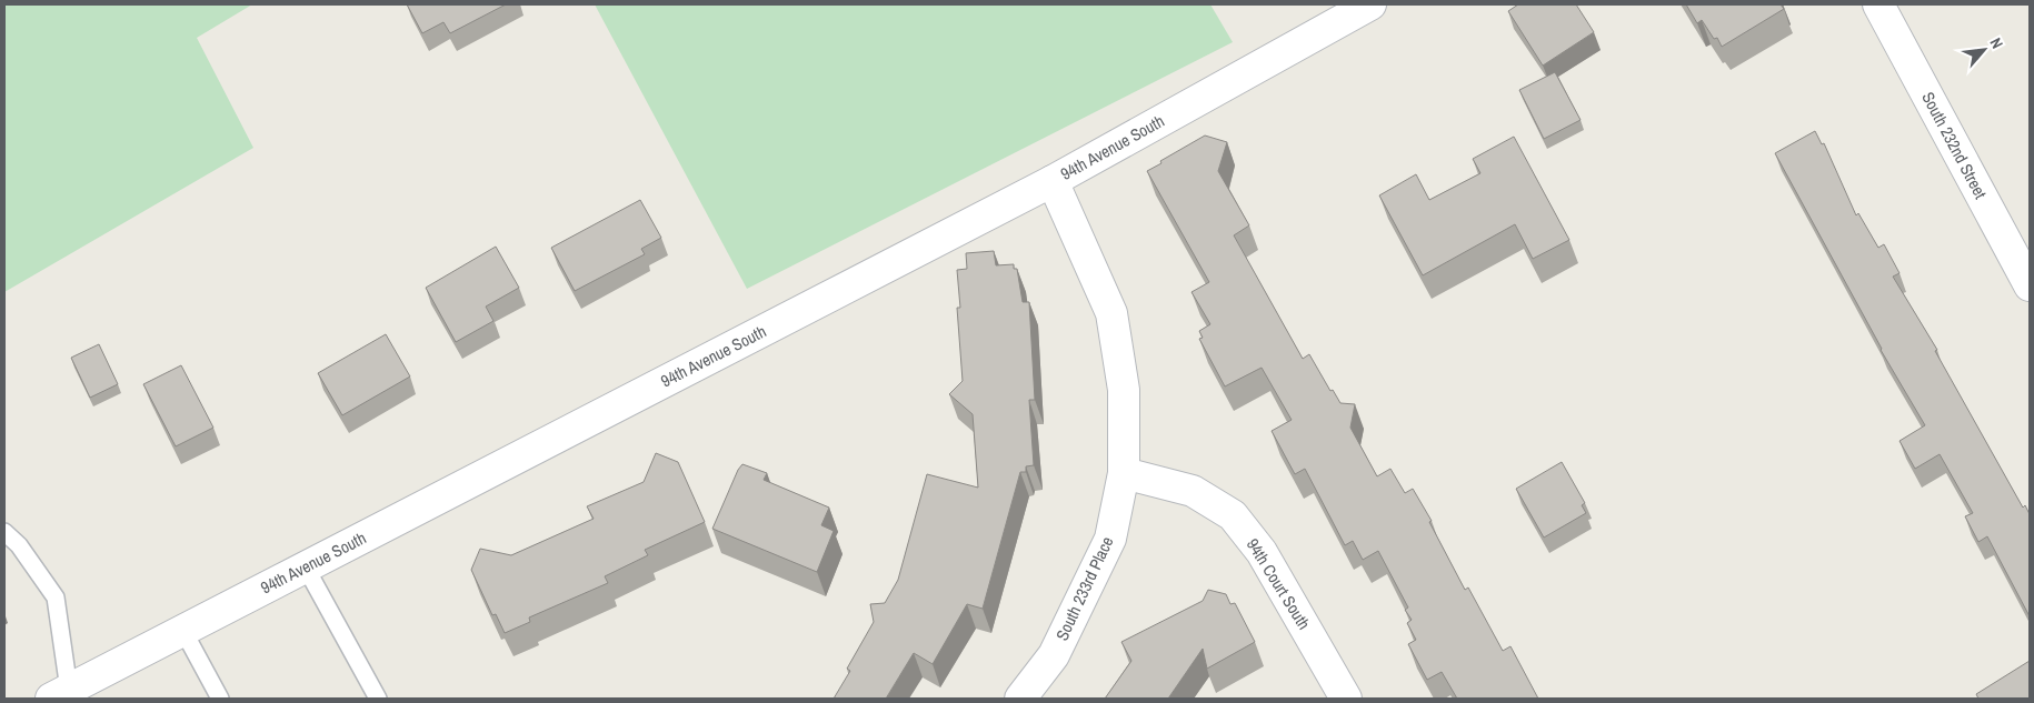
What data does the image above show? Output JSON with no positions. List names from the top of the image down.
{
  "streets": {
    "street": [
      "South 232nd Street",
      "94th Avenue South",
      "94th Court South",
      "South 233rd Place"
    ]
  },
  "crossings": [
    ["94th Avenue South", "South 233rd Place"],
    ["94th Court South", "South 233rd Place"]
  ],
  "north": "top right"
}
